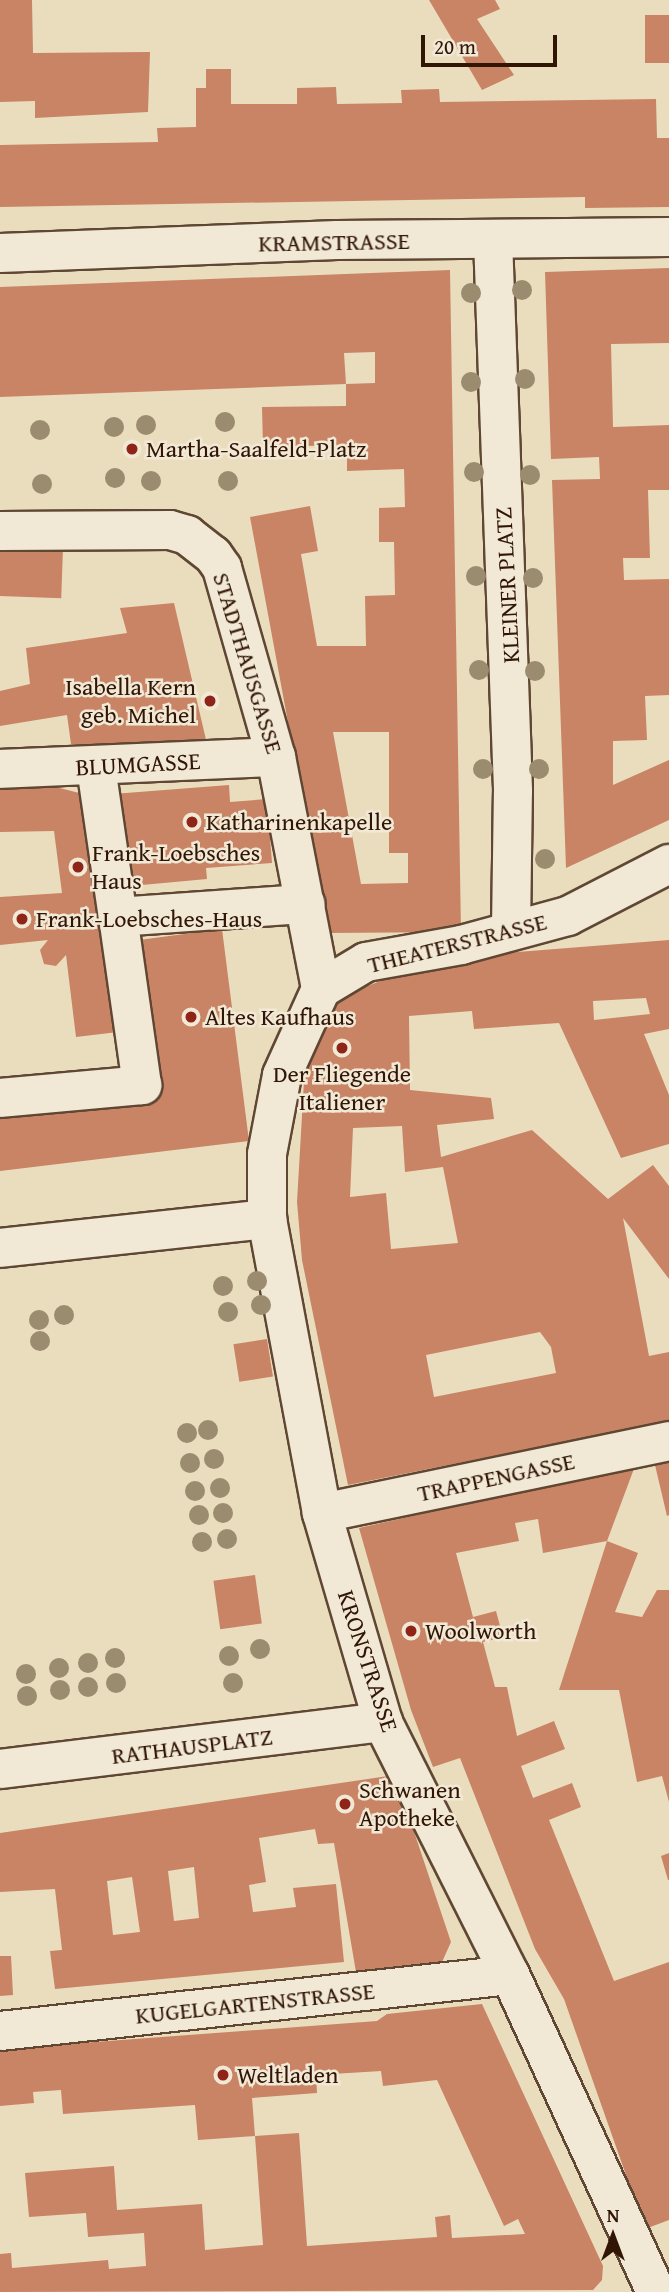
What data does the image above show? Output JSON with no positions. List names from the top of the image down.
{
  "streets": {
    "street": [
      "KRAMSTRASSE",
      "KLEINER PLATZ",
      "STADTHAUSGASSE",
      "BLUMGASSE",
      "THEATERSTRASSE",
      "TRAPPENGASSE",
      "KRONSTRASSE",
      "RATHAUSPLATZ",
      "KUGELGARTENSTRASSE"
    ]
  },
  "crossings": [
    ["KRAMSTRASSE", "KLEINER PLATZ"],
    ["KLEINER PLATZ", "THEATERSTRASSE"],
    ["STADTHAUSGASSE", "BLUMGASSE"],
    ["STADTHAUSGASSE", "THEATERSTRASSE"],
    ["STADTHAUSGASSE", "KRONSTRASSE"],
    ["THEATERSTRASSE", "KRONSTRASSE"],
    ["TRAPPENGASSE", "KRONSTRASSE"],
    ["KRONSTRASSE", "RATHAUSPLATZ"],
    ["KRONSTRASSE", "KUGELGARTENSTRASSE"]
  ],
  "places": [
    "Martha-Saalfeld-Platz",
    "Isabella Kern geb. Michel",
    "Katharinenkapelle",
    "Frank-Loebsches Haus",
    "Frank-Loebsches-Haus",
    "Altes Kaufhaus",
    "Der Fliegende Italiener",
    "Woolworth",
    "Schwanen Apotheke",
    "Weltladen"
  ],
  "scale_bar": "20 m",
  "north": "top"
}
